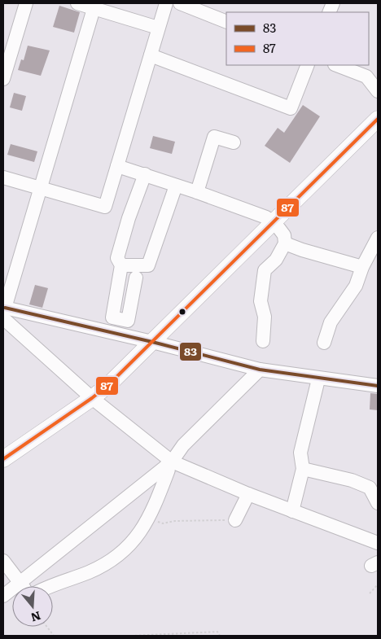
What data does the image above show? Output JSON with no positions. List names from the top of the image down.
{
  "lines": ["transit line 87", "transit line 83"],
  "legend": ["83", "87"],
  "north": "bottom"
}
